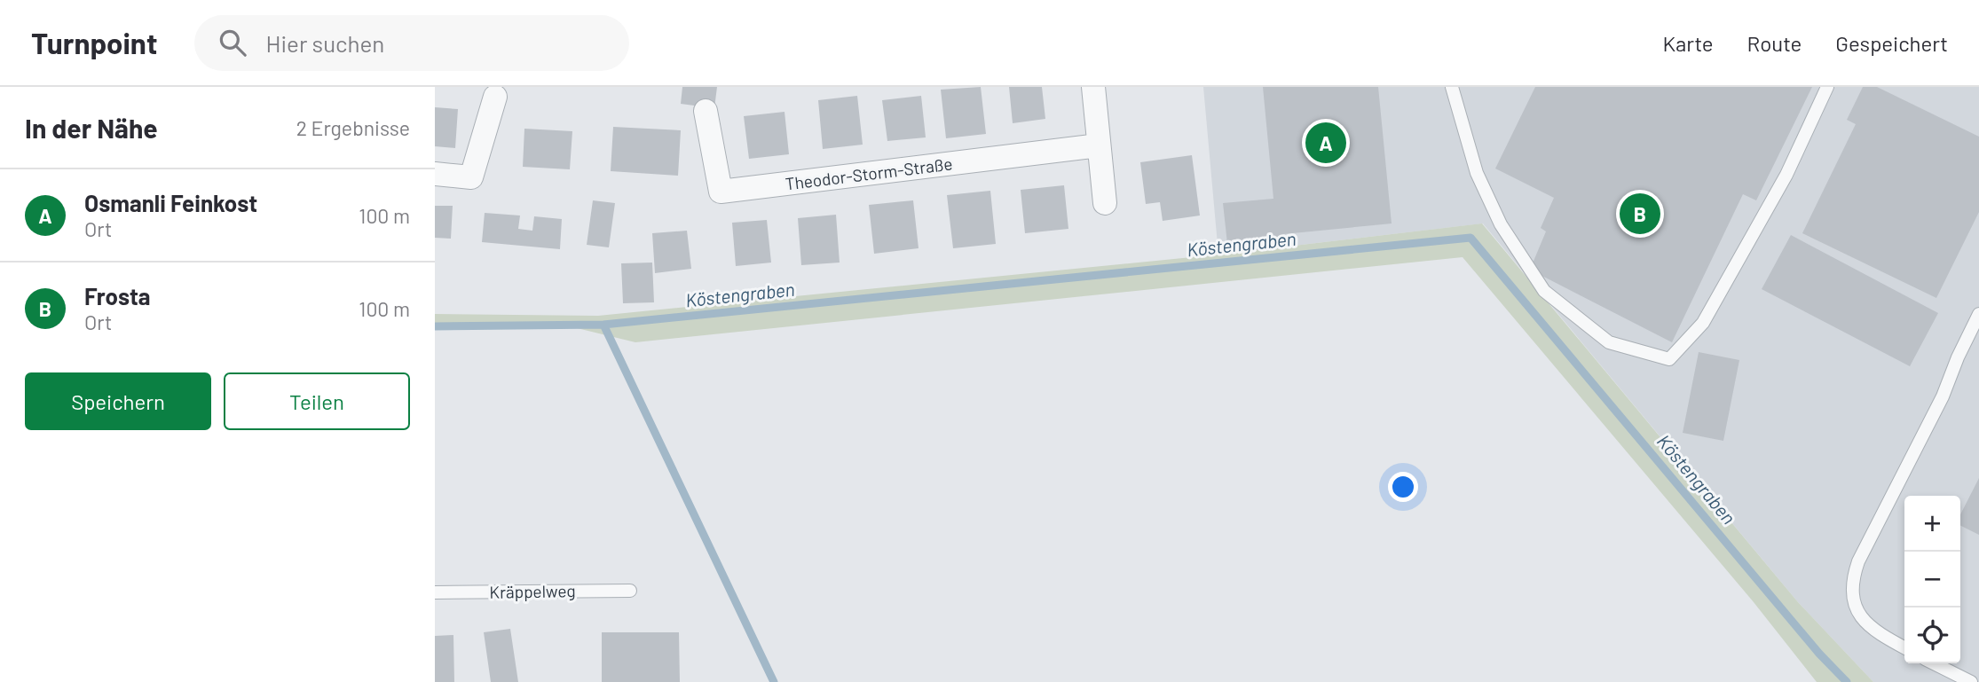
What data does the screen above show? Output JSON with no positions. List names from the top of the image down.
{
  "streets": {
    "street": ["Theodor-Storm-Straße"],
    "lane": ["Kräppelweg"]
  },
  "water": ["Köstengraben"],
  "page": {
    "header": "Turnpoint",
    "search": "Hier suchen",
    "nav": ["Karte", "Route", "Gespeichert"],
    "heading": ["In der Nähe", "2 Ergebnisse"],
    "pins": ["A", "B"],
    "list": [
      {
        "mark": "A",
        "name": "Osmanli Feinkost",
        "note": "Ort",
        "value": "100 m"
      },
      {
        "mark": "B",
        "name": "Frosta",
        "note": "Ort",
        "value": "100 m"
      }
    ],
    "buttons": ["Speichern", "Teilen"],
    "map_buttons": ["+", "−"]
  }
}
